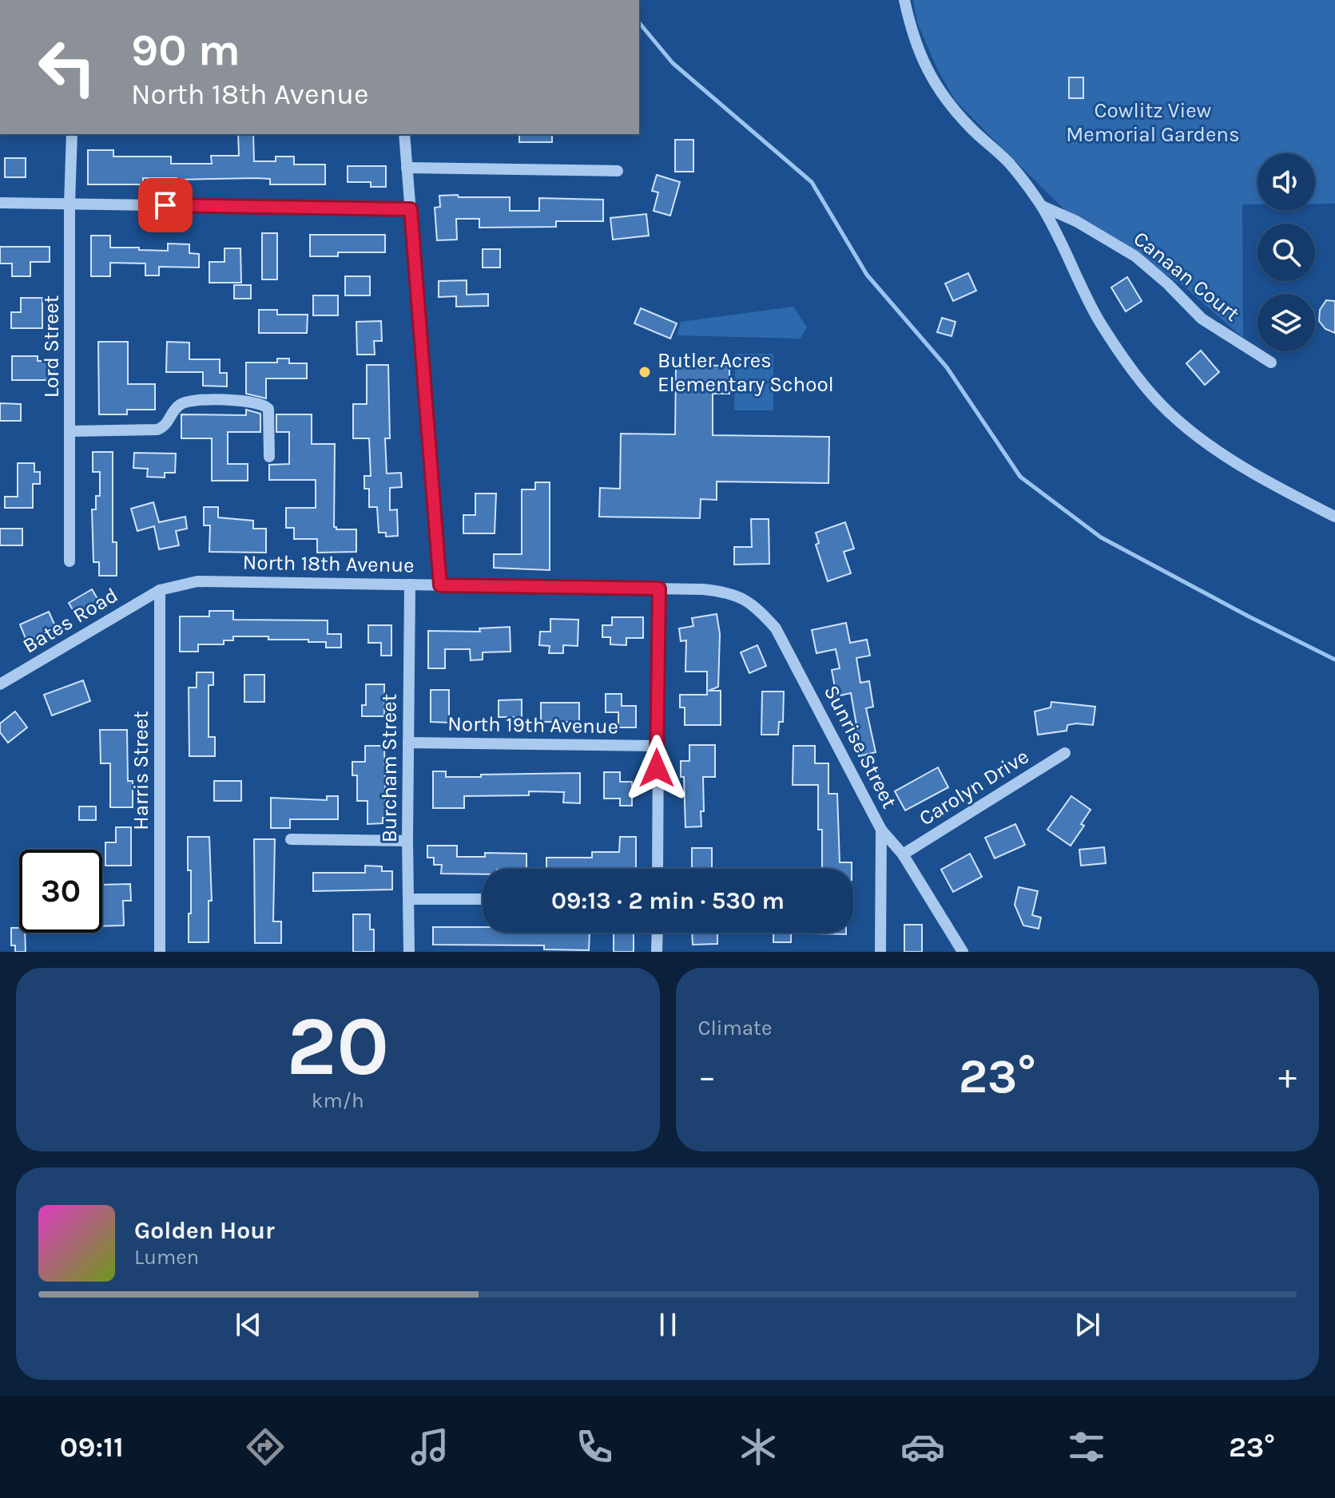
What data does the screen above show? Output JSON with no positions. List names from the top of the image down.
{
  "streets": {
    "street": [
      "Canaan Court",
      "Lord Street",
      "North 18th Avenue",
      "Bates Road",
      "North 19th Avenue",
      "Sunrise Street",
      "Burcham Street",
      "Harris Street",
      "Carolyn Drive"
    ]
  },
  "crossings": [
    ["North 18th Avenue", "Bates Road"],
    ["North 18th Avenue", "Sunrise Street"],
    ["North 18th Avenue", "Burcham Street"],
    ["North 18th Avenue", "Harris Street"],
    ["Bates Road", "Harris Street"],
    ["North 19th Avenue", "Burcham Street"]
  ],
  "parks": ["Cowlitz View Memorial Gardens"],
  "places": ["Butler Acres Elementary School"],
  "page": {
    "turn": ["90 m", "North 18th Avenue"],
    "limit": "30",
    "trip": "09:13 · 2 min · 530 m",
    "tile": [
      ["20", "km/h"],
      "Climate"
    ],
    "heat": ["−", "23°", "+"],
    "song": ["Golden Hour", "Lumen"],
    "tabs": ["09:11", "23°"]
  }
}
